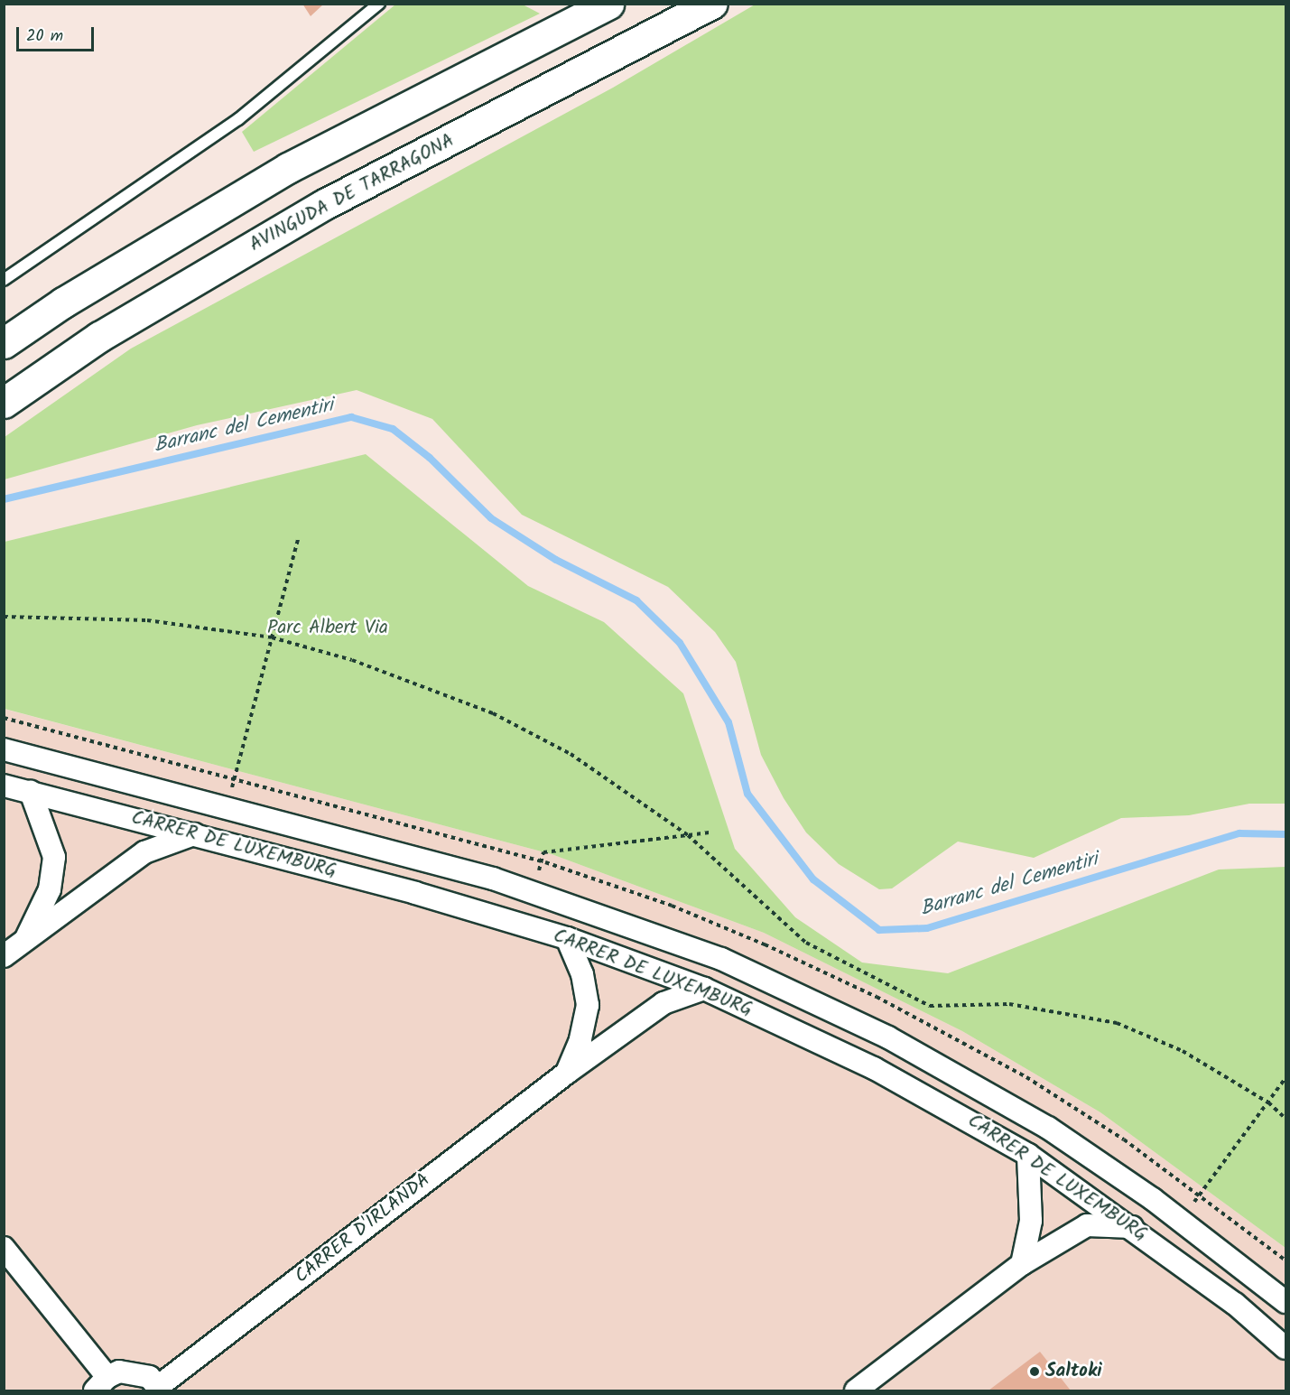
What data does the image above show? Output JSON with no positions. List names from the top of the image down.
{
  "streets": {
    "main road": ["AVINGUDA DE TARRAGONA"],
    "street": ["CARRER DE LUXEMBURG", "CARRER D'IRLANDA"]
  },
  "crossings": [
    ["CARRER DE LUXEMBURG", "CARRER D'IRLANDA"]
  ],
  "water": ["Barranc del Cementiri"],
  "parks": ["Parc Albert Via"],
  "places": ["Saltoki"],
  "scale_bar": "20 m"
}
